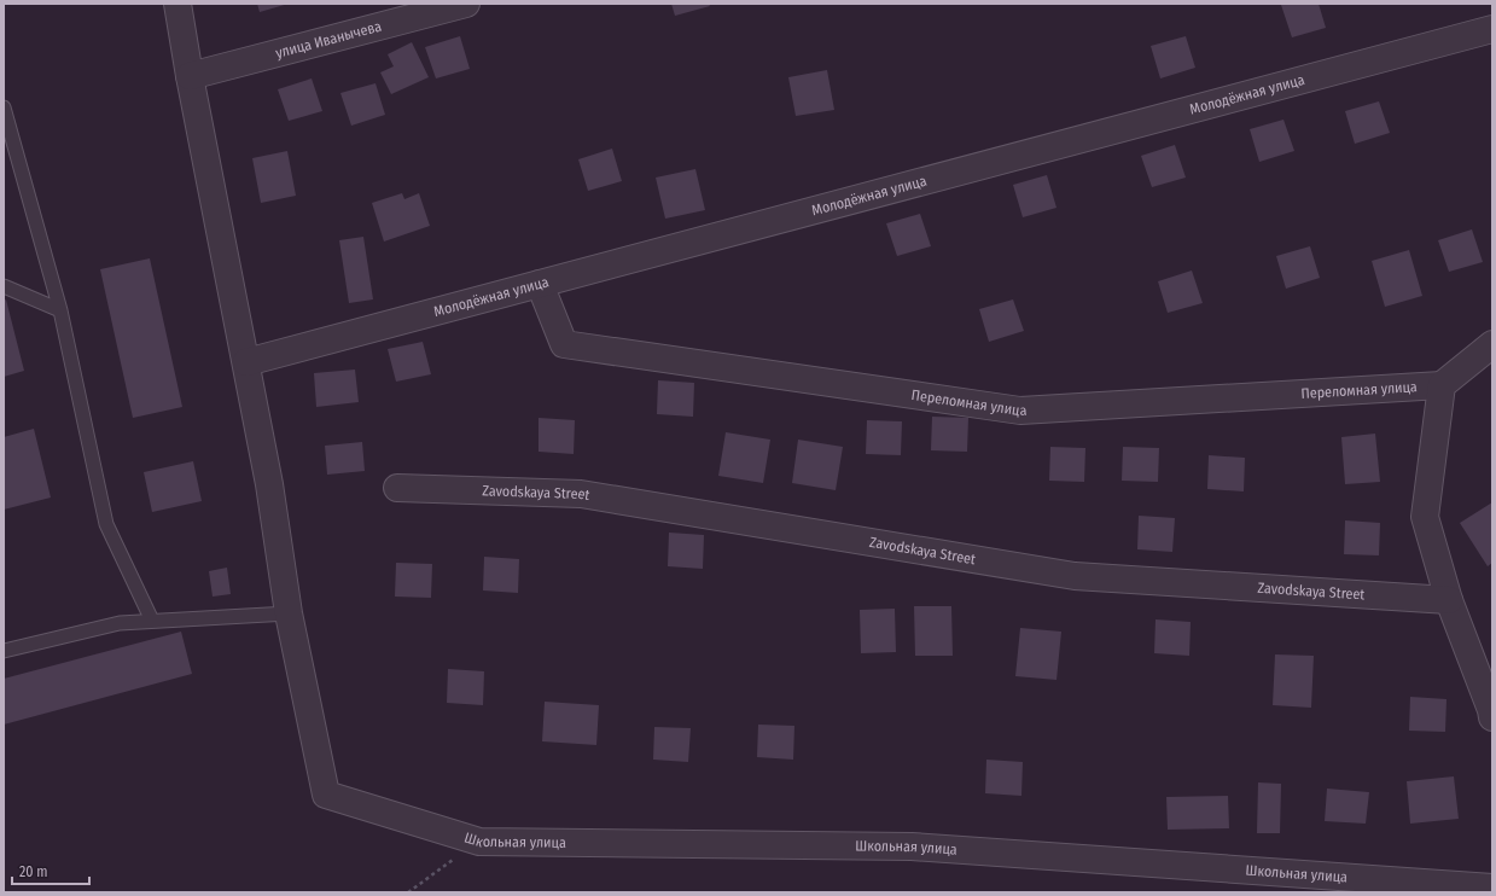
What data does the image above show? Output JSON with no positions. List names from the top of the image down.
{
  "streets": {
    "street": [
      "улица Иванычева",
      "Молодёжная улица",
      "Переломная улица",
      "Zavodskaya Street",
      "Школьная улица"
    ]
  },
  "crossings": [
    ["Молодёжная улица", "Переломная улица"]
  ],
  "scale_bar": "20 m"
}
